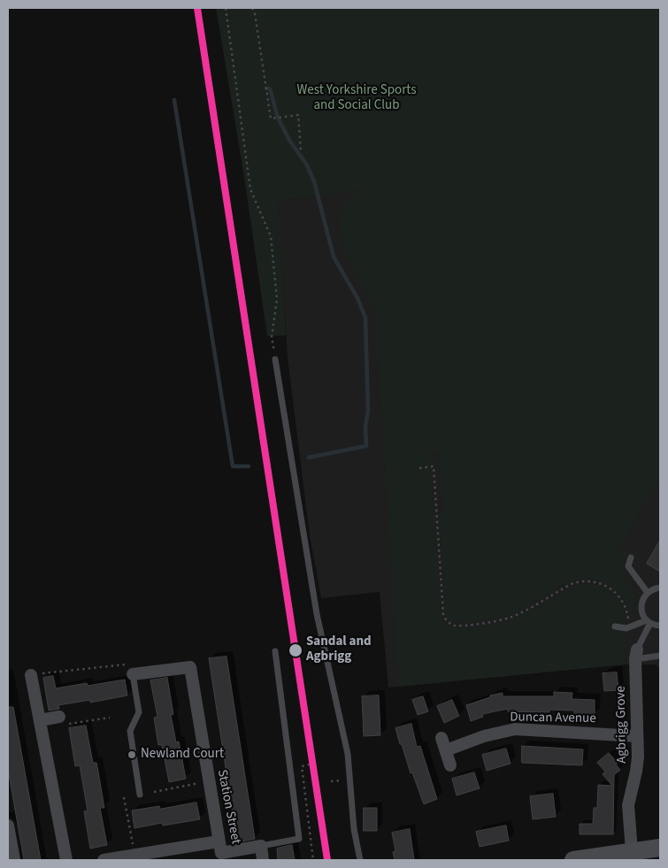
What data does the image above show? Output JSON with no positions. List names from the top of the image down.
{
  "streets": {
    "street": ["Duncan Avenue", "Agbrigg Grove", "Station Street"]
  },
  "crossings": [
    ["Duncan Avenue", "Agbrigg Grove"]
  ],
  "parks": ["West Yorkshire Sports and Social Club"],
  "places": ["Sandal and Agbrigg", "Newland Court"]
}
